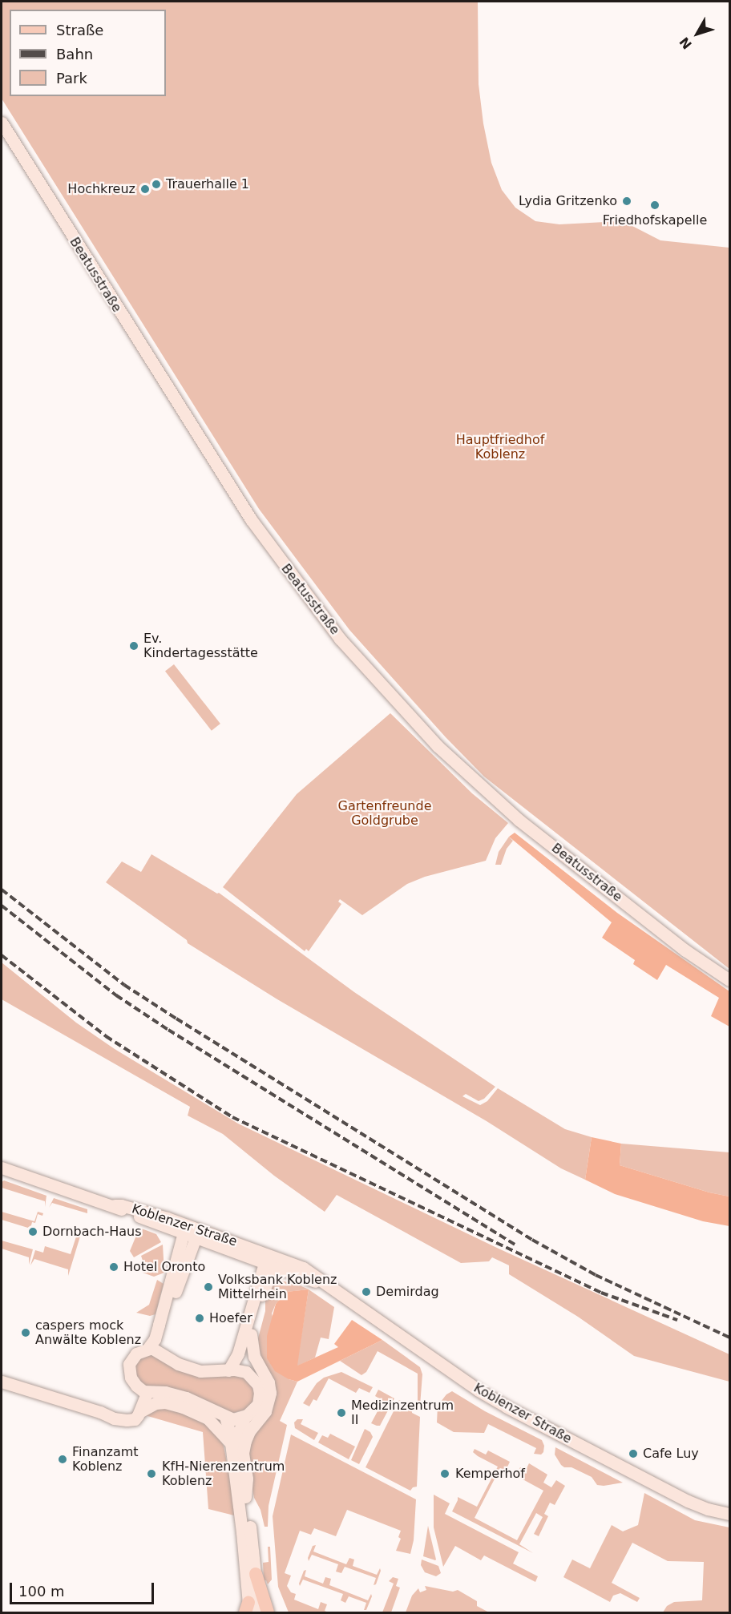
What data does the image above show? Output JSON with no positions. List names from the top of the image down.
{
  "streets": {
    "street": ["Beatusstraße", "Koblenzer Straße"]
  },
  "parks": ["Hauptfriedhof Koblenz", "Gartenfreunde Goldgrube"],
  "places": [
    "Trauerhalle 1",
    "Hochkreuz",
    "Lydia Gritzenko",
    "Friedhofskapelle",
    "Ev. Kindertagesstätte",
    "Dornbach-Haus",
    "Hotel Oronto",
    "Volksbank Koblenz Mittelrhein",
    "Demirdag",
    "Hoefer",
    "caspers mock Anwälte Koblenz",
    "Medizinzentrum II",
    "Cafe Luy",
    "Finanzamt Koblenz",
    "KfH-Nierenzentrum Koblenz",
    "Kemperhof"
  ],
  "legend": ["Straße", "Bahn", "Park"],
  "scale_bar": "100 m",
  "north": "bottom left"
}
